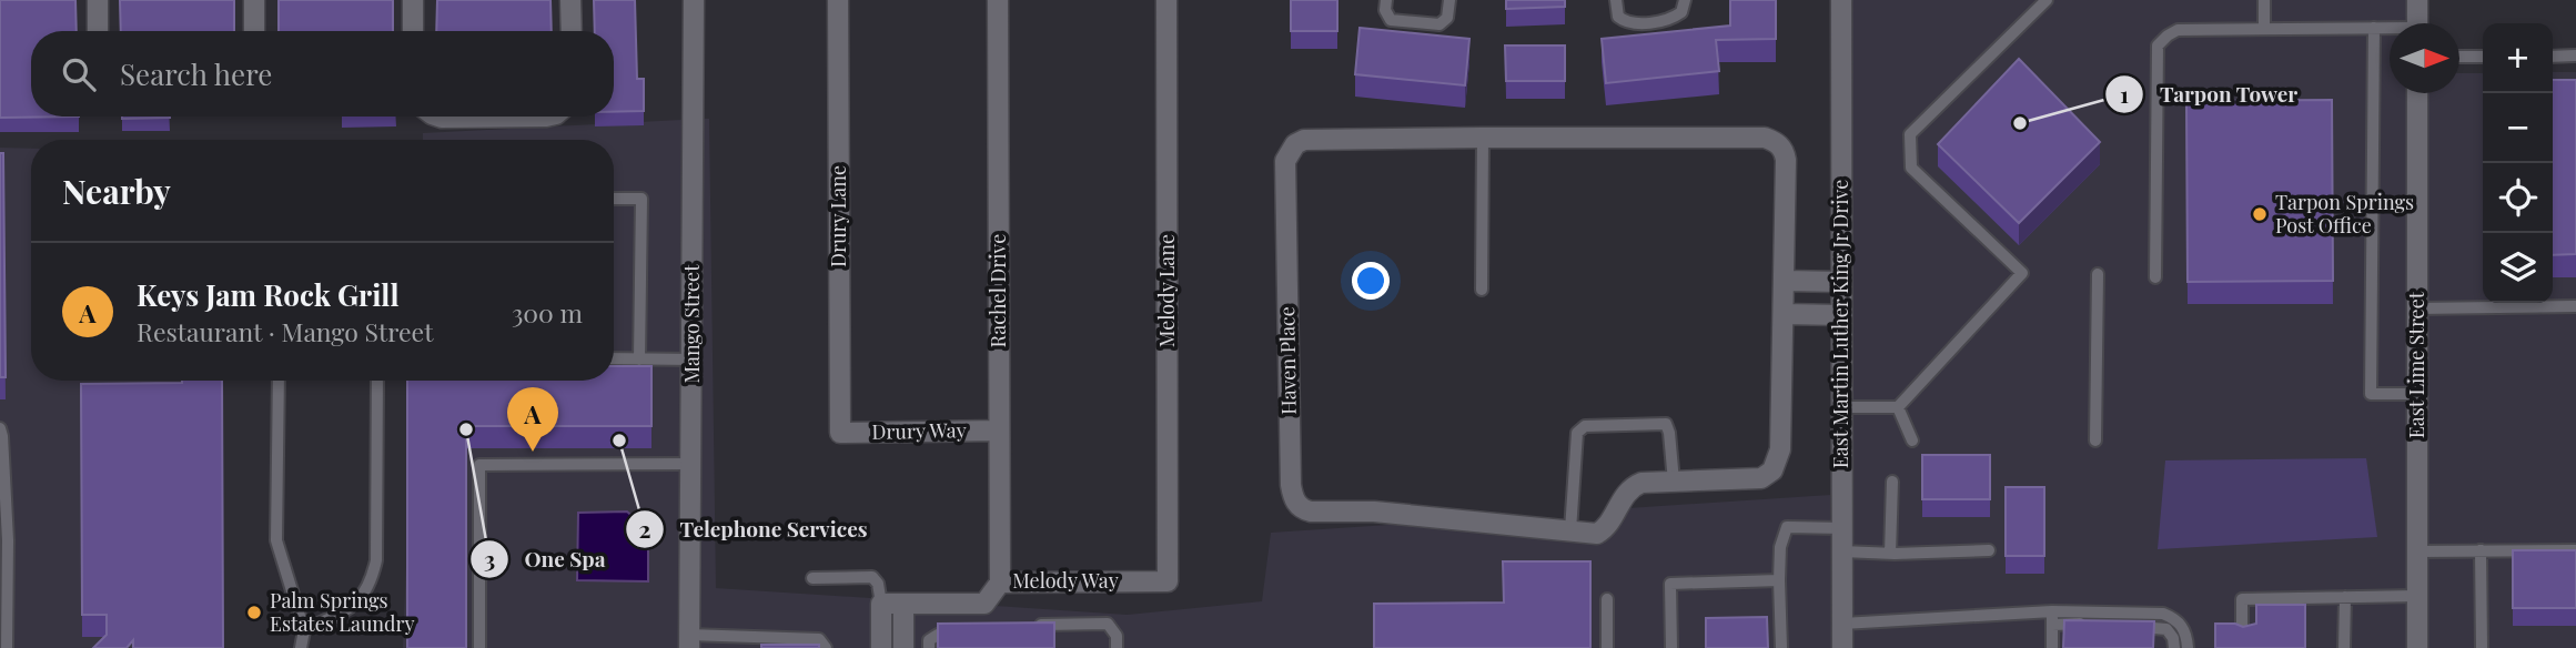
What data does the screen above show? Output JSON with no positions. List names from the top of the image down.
{
  "streets": {
    "street": [
      "Drury Lane",
      "Rachel Drive",
      "Melody Lane",
      "Mango Street",
      "East Martin Luther King Jr Drive",
      "Haven Place",
      "East Lime Street",
      "Drury Way",
      "Melody Way"
    ]
  },
  "crossings": [
    ["Drury Lane", "Drury Way"],
    ["Rachel Drive", "Drury Way"],
    ["Rachel Drive", "Melody Way"],
    ["Melody Lane", "Melody Way"]
  ],
  "places": [
    "Tarpon Tower",
    "Tarpon Springs Post Office",
    "One Spa",
    "Telephone Services",
    "Palm Springs Estates Laundry"
  ],
  "north": "right",
  "page": {
    "map_buttons": ["+", "−"],
    "search": "Search here",
    "heading": "Nearby",
    "list": [
      {
        "mark": "A",
        "name": "Keys Jam Rock Grill",
        "note": "Restaurant · Mango Street",
        "value": "300 m"
      }
    ],
    "pins": "A"
  }
}
